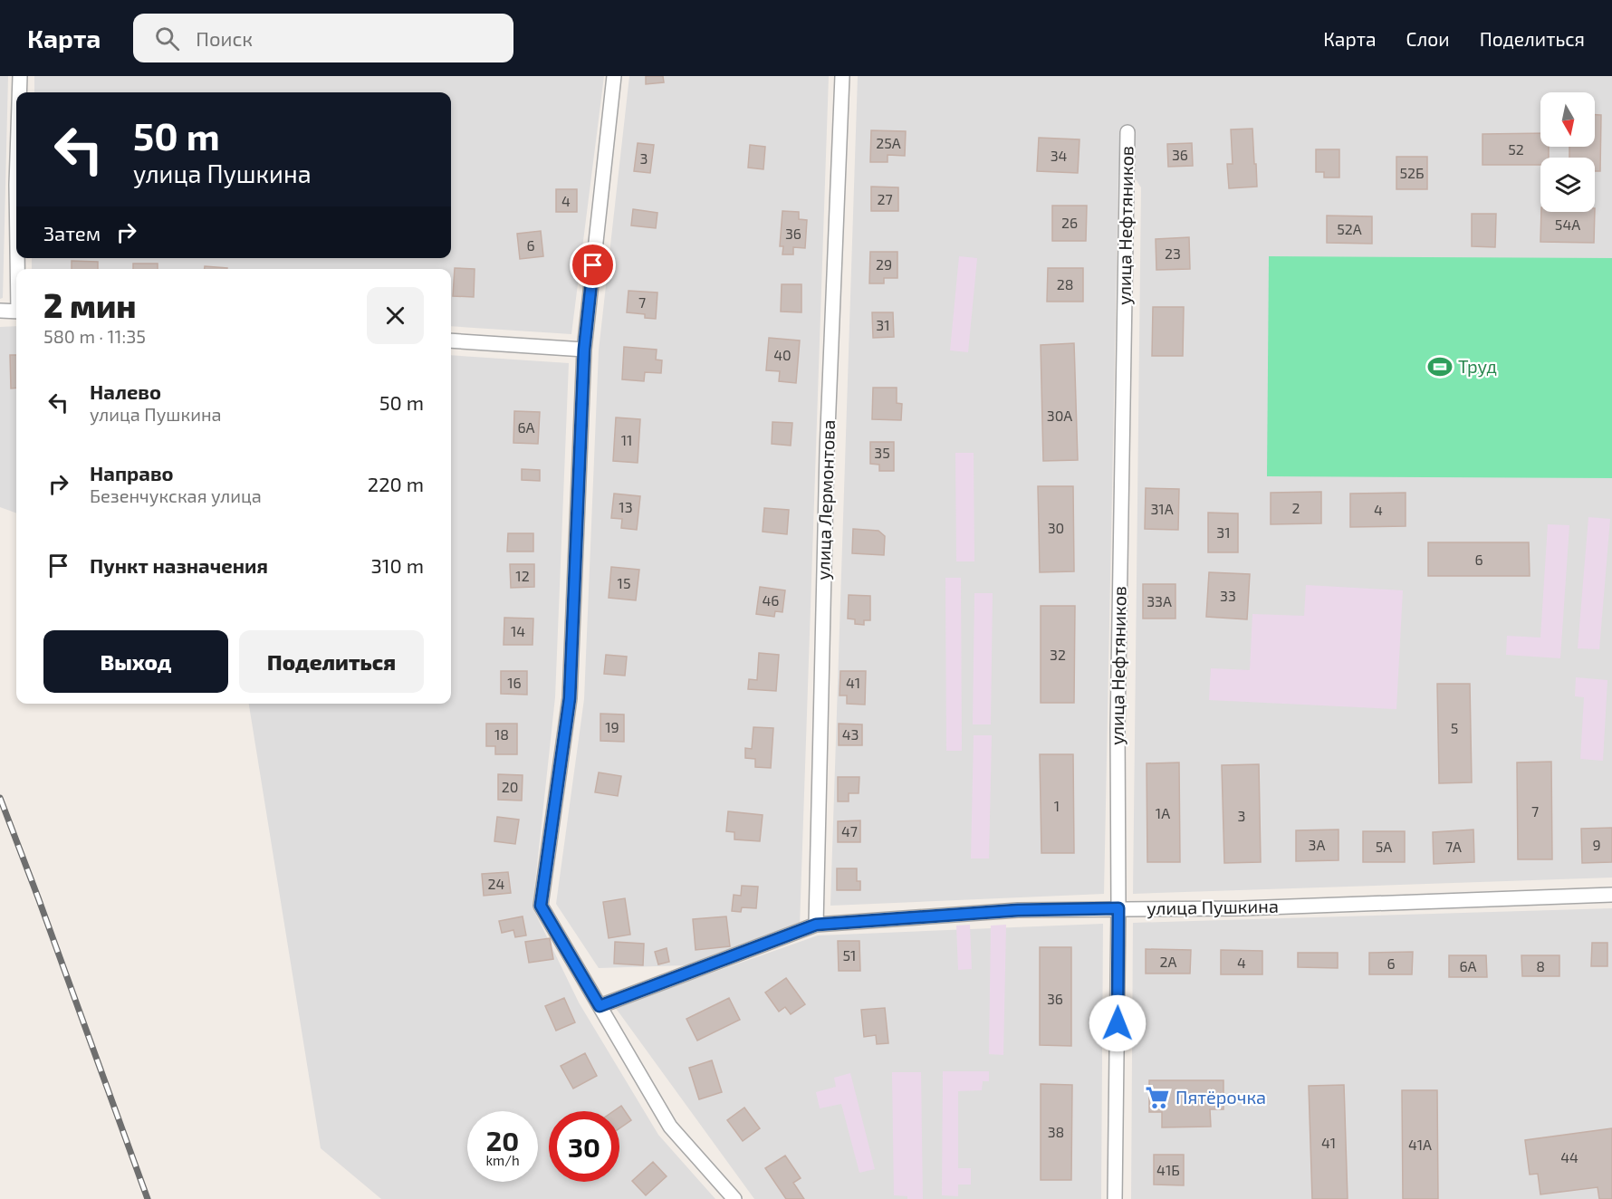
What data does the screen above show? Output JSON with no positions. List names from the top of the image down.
{
  "streets": {
    "street": ["улица Нефтяников", "улица Лермонтова", "улица Пушкина"]
  },
  "crossings": [
    ["улица Нефтяников", "улица Пушкина"],
    ["улица Лермонтова", "улица Пушкина"]
  ],
  "places": {
    "sports": ["Труд"],
    "supermarket": ["Пятёрочка"]
  },
  "house_numbers": [
    "25А",
    "52",
    "36",
    "34",
    "3",
    "52Б",
    "27",
    "4",
    "26",
    "54А",
    "52А",
    "36",
    "6",
    "23",
    "29",
    "28",
    "7",
    "31",
    "40",
    "30А",
    "6А",
    "11",
    "35",
    "13",
    "2",
    "31А",
    "4",
    "30",
    "31",
    "6",
    "12",
    "15",
    "33",
    "46",
    "33А",
    "14",
    "32",
    "16",
    "41",
    "19",
    "5",
    "18",
    "43",
    "20",
    "1",
    "7",
    "1А",
    "3",
    "47",
    "3А",
    "9",
    "5А",
    "7А",
    "24",
    "51",
    "2А",
    "4",
    "6",
    "6А",
    "8",
    "36",
    "38",
    "41",
    "41А",
    "44",
    "41Б"
  ],
  "north": "bottom",
  "page": {
    "header": "Карта",
    "search": "Поиск",
    "nav": ["Карта", "Слои", "Поделиться"],
    "turn": ["50 m", "улица Пушкина"],
    "then": "Затем",
    "heading": ["2 мин", "580 m · 11:35"],
    "list": [
      {
        "name": "Налево",
        "note": "улица Пушкина",
        "value": "50 m"
      },
      {
        "name": "Направо",
        "note": "Безенчукская улица",
        "value": "220 m"
      },
      {
        "name": "Пункт назначения",
        "value": "310 m"
      }
    ],
    "buttons": ["Выход", "Поделиться"],
    "speed": "20 km/h",
    "limit": "30"
  }
}
